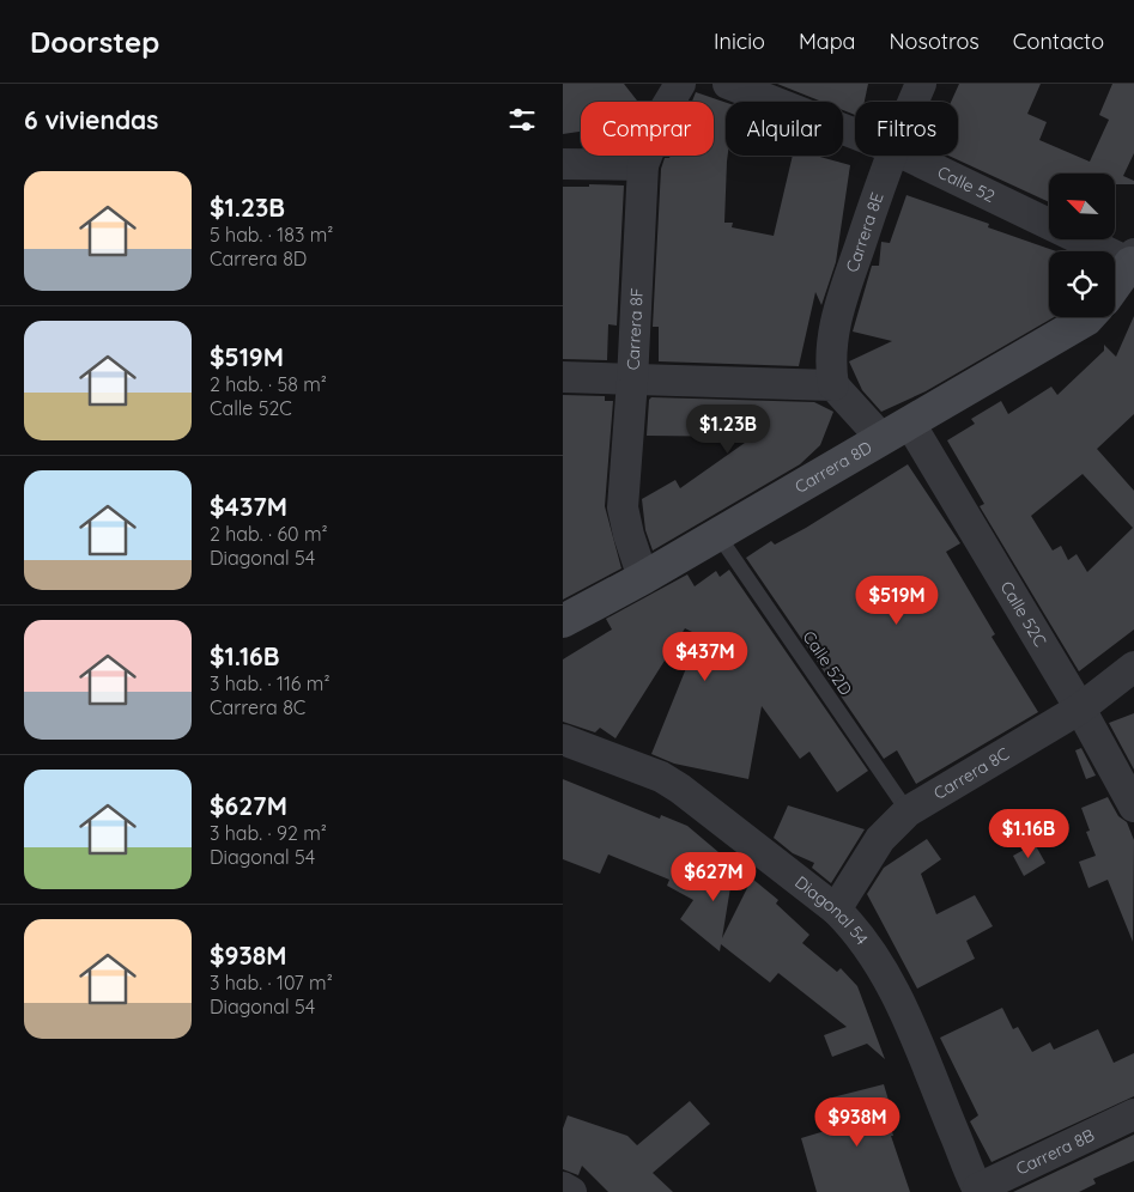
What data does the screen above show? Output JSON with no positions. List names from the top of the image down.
{
  "streets": {
    "street": [
      "Calle 52",
      "Carrera 8E",
      "Carrera 8F",
      "Carrera 8D",
      "Calle 52C",
      "Carrera 8C",
      "Diagonal 54",
      "Carrera 8B"
    ],
    "lane": ["Calle 52D"]
  },
  "crossings": [
    ["Carrera 8F", "Carrera 8D"],
    ["Carrera 8D", "Calle 52C"],
    ["Carrera 8D", "Calle 52D"],
    ["Calle 52C", "Carrera 8C"],
    ["Calle 52D", "Carrera 8C"],
    ["Carrera 8C", "Diagonal 54"],
    ["Diagonal 54", "Carrera 8B"]
  ],
  "north": "top left",
  "page": {
    "header": "Doorstep",
    "nav": [
      "Inicio",
      "Mapa",
      "Nosotros",
      "Contacto"
    ],
    "heading": "6 viviendas",
    "chip": ["Comprar", "Alquilar", "Filtros"],
    "list": [
      {
        "name": "$1.23B",
        "note": "5 hab. · 183 m² · Carrera 8D"
      },
      {
        "name": "$519M",
        "note": "2 hab. · 58 m² · Calle 52C"
      },
      {
        "name": "$437M",
        "note": "2 hab. · 60 m² · Diagonal 54"
      },
      {
        "name": "$1.16B",
        "note": "3 hab. · 116 m² · Carrera 8C"
      },
      {
        "name": "$627M",
        "note": "3 hab. · 92 m² · Diagonal 54"
      },
      {
        "name": "$938M",
        "note": "3 hab. · 107 m² · Diagonal 54"
      }
    ],
    "price": [
      "$1.23B",
      "$519M",
      "$437M",
      "$1.16B",
      "$627M",
      "$938M"
    ]
  }
}
